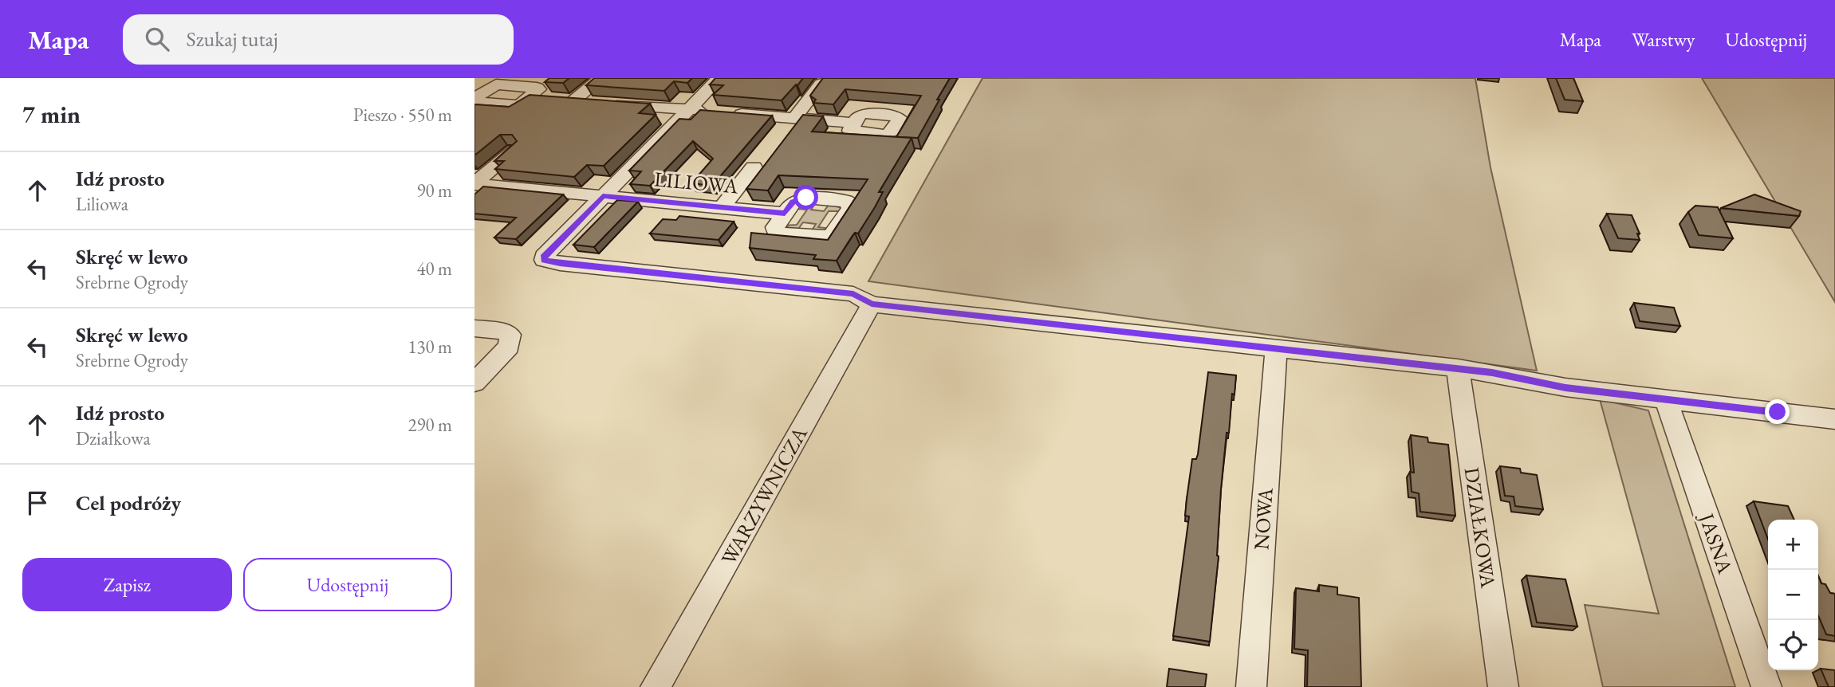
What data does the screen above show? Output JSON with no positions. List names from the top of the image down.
{
  "streets": {
    "street": [
      "LILIOWA",
      "WARZYWNICZA",
      "NOWA",
      "DZIAŁKOWA",
      "JASNA"
    ]
  },
  "page": {
    "header": "Mapa",
    "search": "Szukaj tutaj",
    "nav": ["Mapa", "Warstwy", "Udostępnij"],
    "heading": ["7 min", "Pieszo · 550 m"],
    "list": [
      ["Idź prosto", "Liliowa", "90 m"],
      ["Skręć w lewo", "Srebrne Ogrody", "40 m"],
      ["Skręć w lewo", "Srebrne Ogrody", "130 m"],
      ["Idź prosto", "Działkowa", "290 m"],
      "Cel podróży"
    ],
    "map_buttons": ["+", "−"],
    "buttons": ["Zapisz", "Udostępnij"]
  }
}
